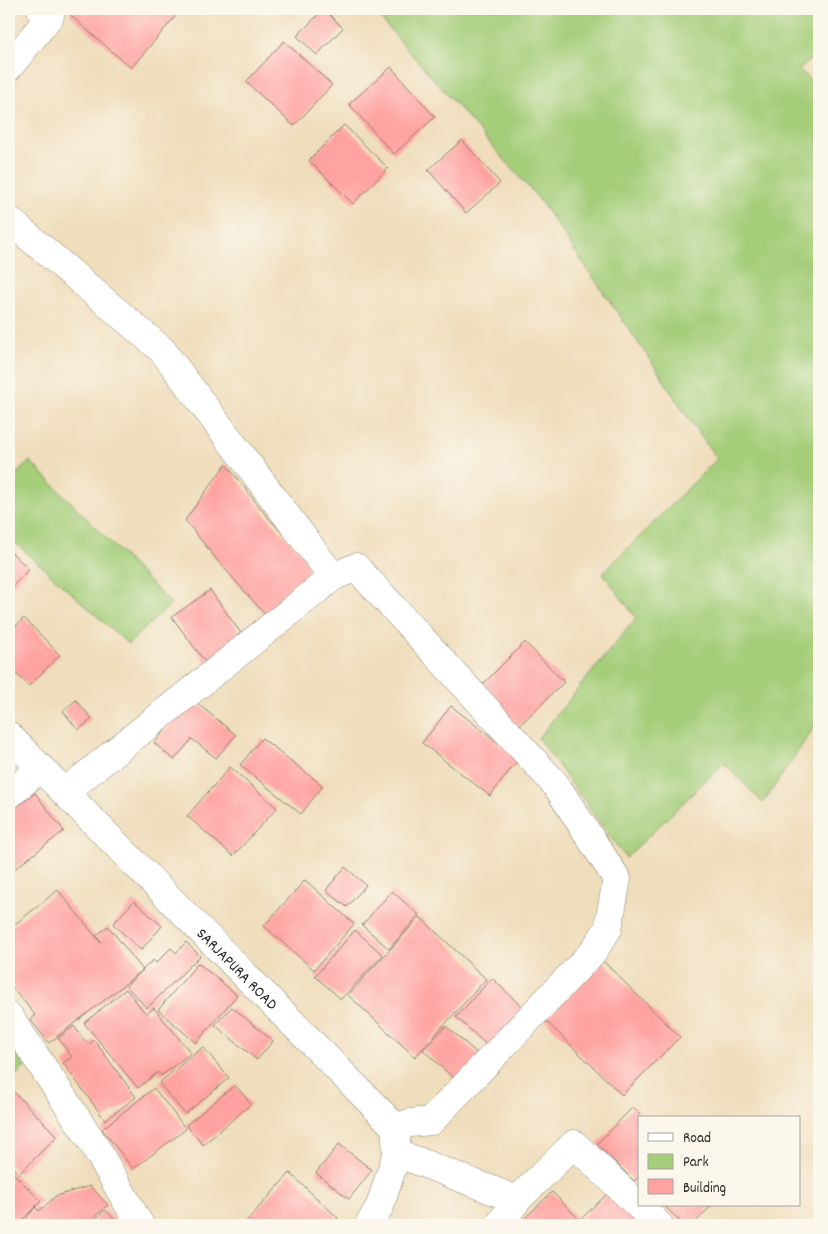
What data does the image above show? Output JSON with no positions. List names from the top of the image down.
{
  "streets": {
    "street": ["SARJAPURA ROAD"]
  },
  "legend": ["Road", "Park", "Building"]
}
